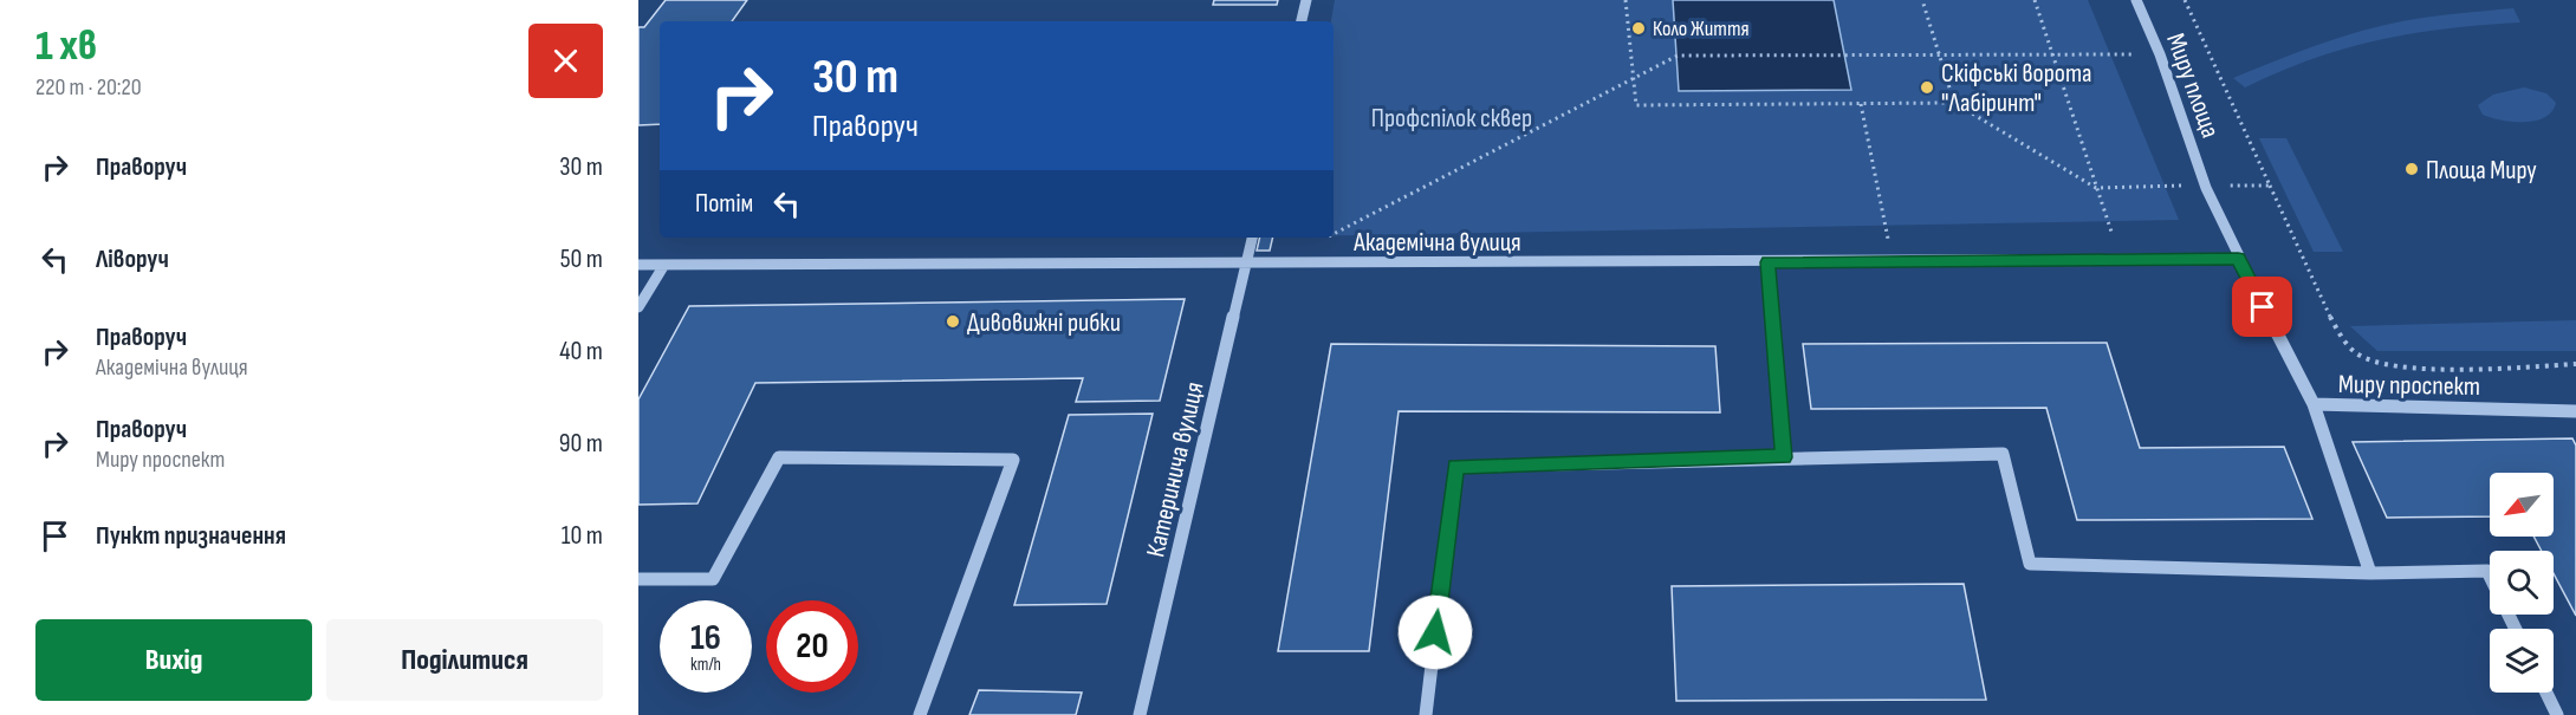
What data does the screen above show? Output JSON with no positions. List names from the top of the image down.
{
  "streets": {
    "street": [
      "Миру площа",
      "Академічна вулиця",
      "Миру проспект",
      "Катеринича вулиця"
    ]
  },
  "crossings": [
    ["Миру площа", "Миру проспект"],
    ["Академічна вулиця", "Миру проспект"],
    ["Академічна вулиця", "Катеринича вулиця"]
  ],
  "parks": ["Профспілок сквер"],
  "places": [
    "Коло Життя",
    "Скіфські ворота \"Лабіринт\"",
    "Площа Миру",
    "Дивовижні рибки"
  ],
  "north": "bottom left",
  "page": {
    "heading": ["1 хв", "220 m · 20:20"],
    "turn": ["30 m", "Праворуч"],
    "list": [
      {
        "name": "Праворуч",
        "value": "30 m"
      },
      {
        "name": "Ліворуч",
        "value": "50 m"
      },
      {
        "name": "Праворуч",
        "note": "Академічна вулиця",
        "value": "40 m"
      },
      {
        "name": "Праворуч",
        "note": "Миру проспект",
        "value": "90 m"
      },
      {
        "name": "Пункт призначення",
        "value": "10 m"
      }
    ],
    "then": "Потім",
    "speed": "16 km/h",
    "limit": "20",
    "buttons": ["Вихід", "Поділитися"]
  }
}
